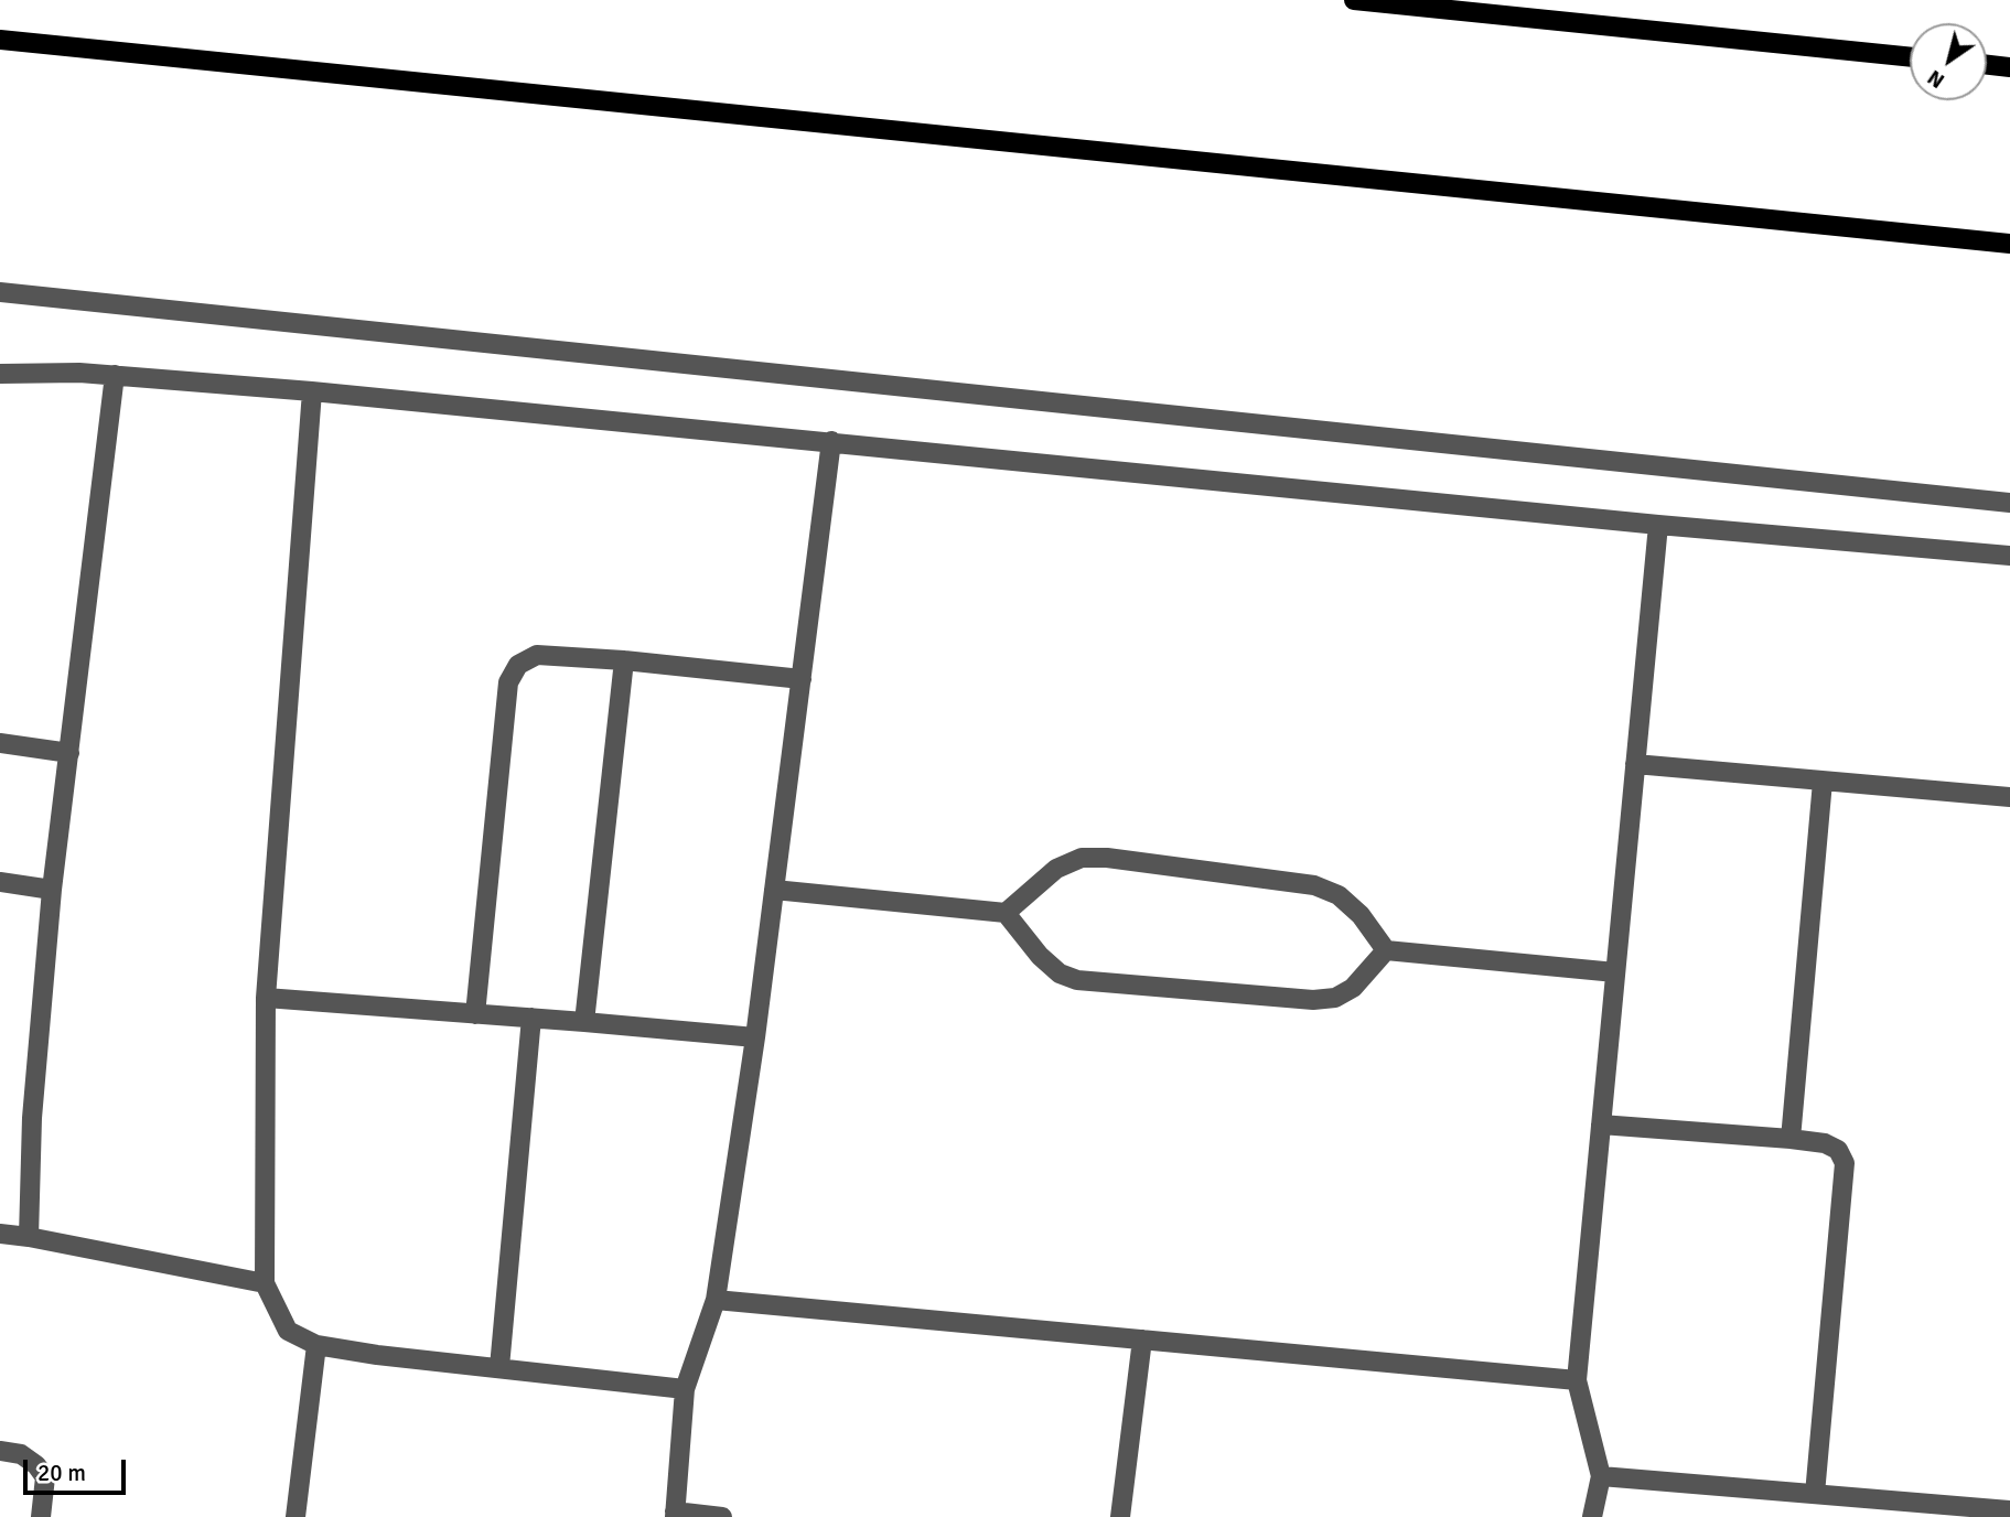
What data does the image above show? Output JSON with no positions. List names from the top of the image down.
{
  "scale_bar": "20 m",
  "north": "bottom left"
}
